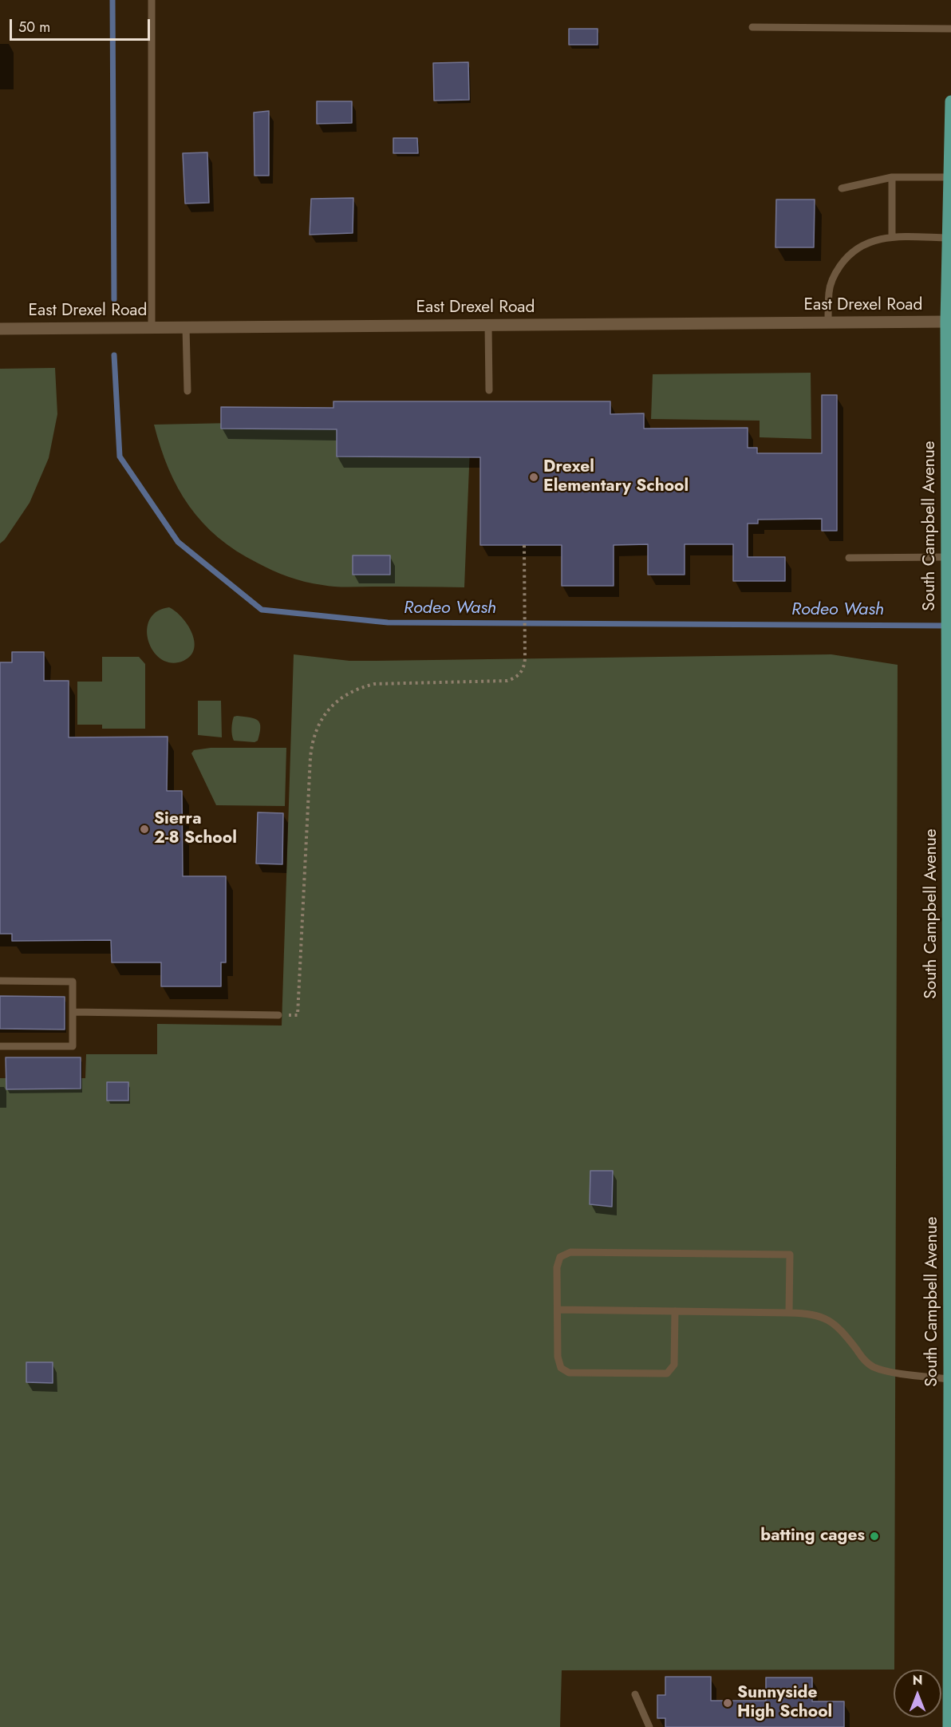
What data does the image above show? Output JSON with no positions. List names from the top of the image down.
{
  "streets": {
    "main road": ["South Campbell Avenue"],
    "street": ["East Drexel Road"]
  },
  "crossings": [
    ["East Drexel Road", "South Campbell Avenue"]
  ],
  "water": ["Rodeo Wash"],
  "places": [
    "Drexel Elementary School",
    "Sierra 2-8 School",
    "batting cages",
    "Sunnyside High School"
  ],
  "scale_bar": "50 m",
  "north": "top"
}
